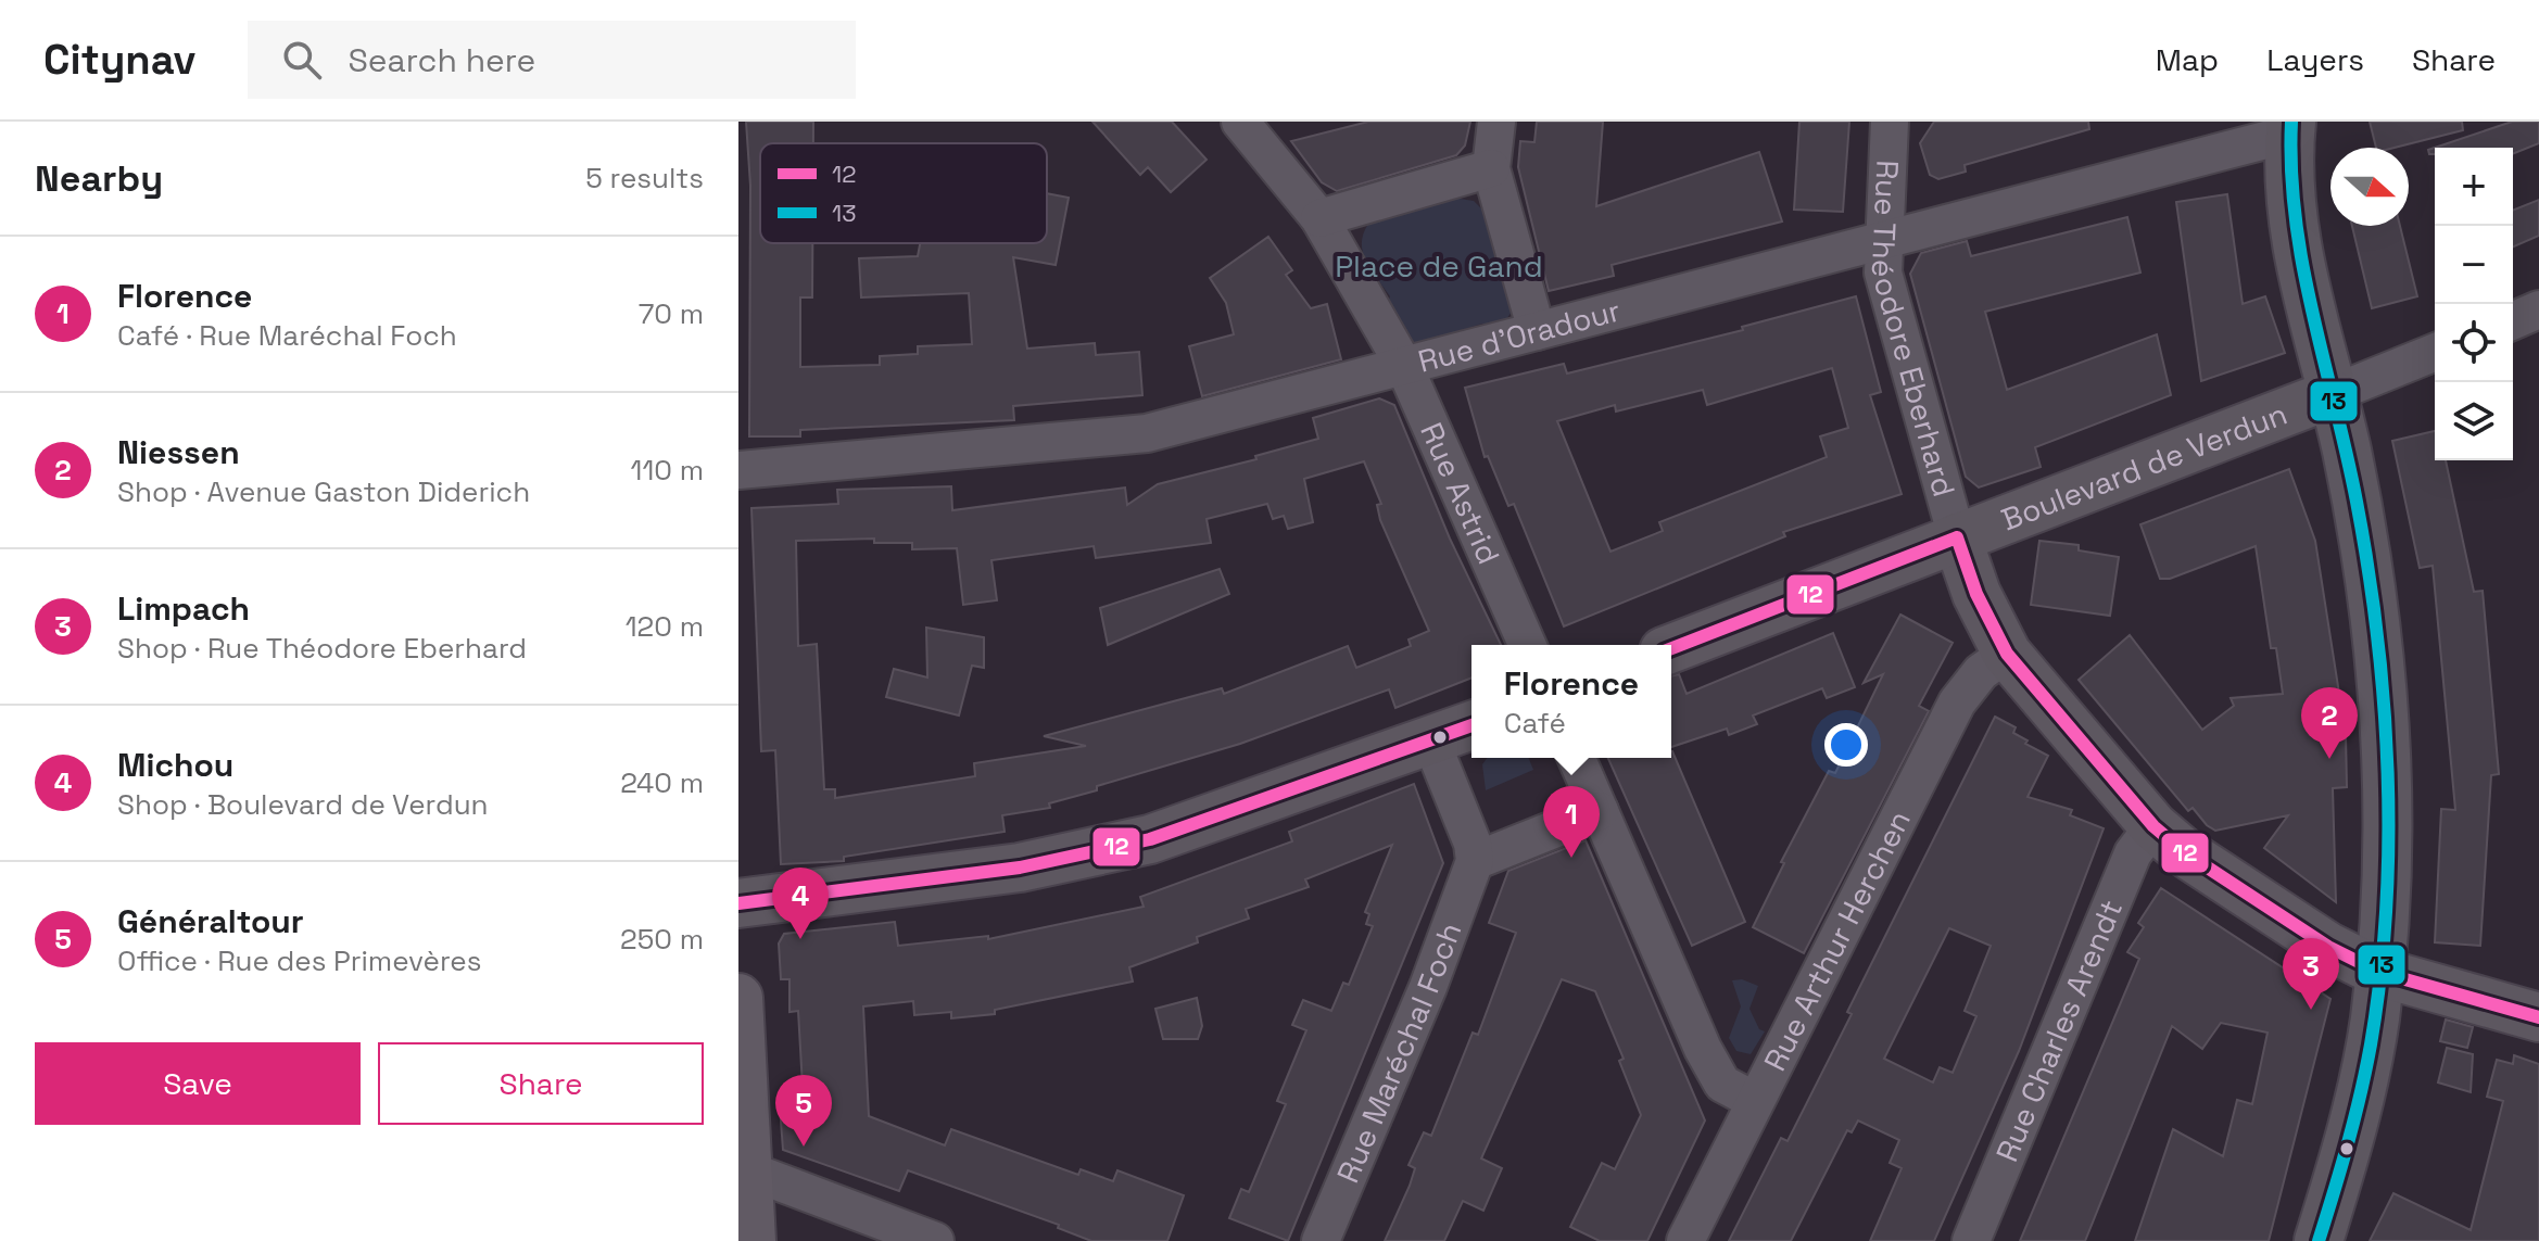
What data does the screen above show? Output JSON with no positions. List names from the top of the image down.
{
  "streets": {
    "street": [
      "Rue Théodore Eberhard",
      "Rue d'Oradour",
      "Boulevard de Verdun",
      "Rue Astrid",
      "Rue Arthur Herchen",
      "Rue Charles Arendt",
      "Rue Maréchal Foch"
    ]
  },
  "crossings": [
    ["Rue Théodore Eberhard", "Rue d'Oradour"],
    ["Rue Théodore Eberhard", "Boulevard de Verdun"],
    ["Rue Théodore Eberhard", "Rue Arthur Herchen"],
    ["Rue Théodore Eberhard", "Rue Charles Arendt"],
    ["Rue d'Oradour", "Rue Astrid"]
  ],
  "parks": ["Place de Gand"],
  "lines": ["transit line 13", "transit line 12"],
  "legend": ["12", "13"],
  "north": "right",
  "page": {
    "header": "Citynav",
    "search": "Search here",
    "nav": ["Map", "Layers", "Share"],
    "heading": ["Nearby", "5 results"],
    "map_buttons": ["+", "−"],
    "list": [
      {
        "mark": "1",
        "name": "Florence",
        "note": "Café · Rue Maréchal Foch",
        "value": "70 m"
      },
      {
        "mark": "2",
        "name": "Niessen",
        "note": "Shop · Avenue Gaston Diderich",
        "value": "110 m"
      },
      {
        "mark": "3",
        "name": "Limpach",
        "note": "Shop · Rue Théodore Eberhard",
        "value": "120 m"
      },
      {
        "mark": "4",
        "name": "Michou",
        "note": "Shop · Boulevard de Verdun",
        "value": "240 m"
      },
      {
        "mark": "5",
        "name": "Généraltour",
        "note": "Office · Rue des Primevères",
        "value": "250 m"
      }
    ],
    "popup": ["Florence", "Café"],
    "pins": [
      "2",
      "1",
      "4",
      "3",
      "5"
    ],
    "buttons": ["Save", "Share"]
  }
}
